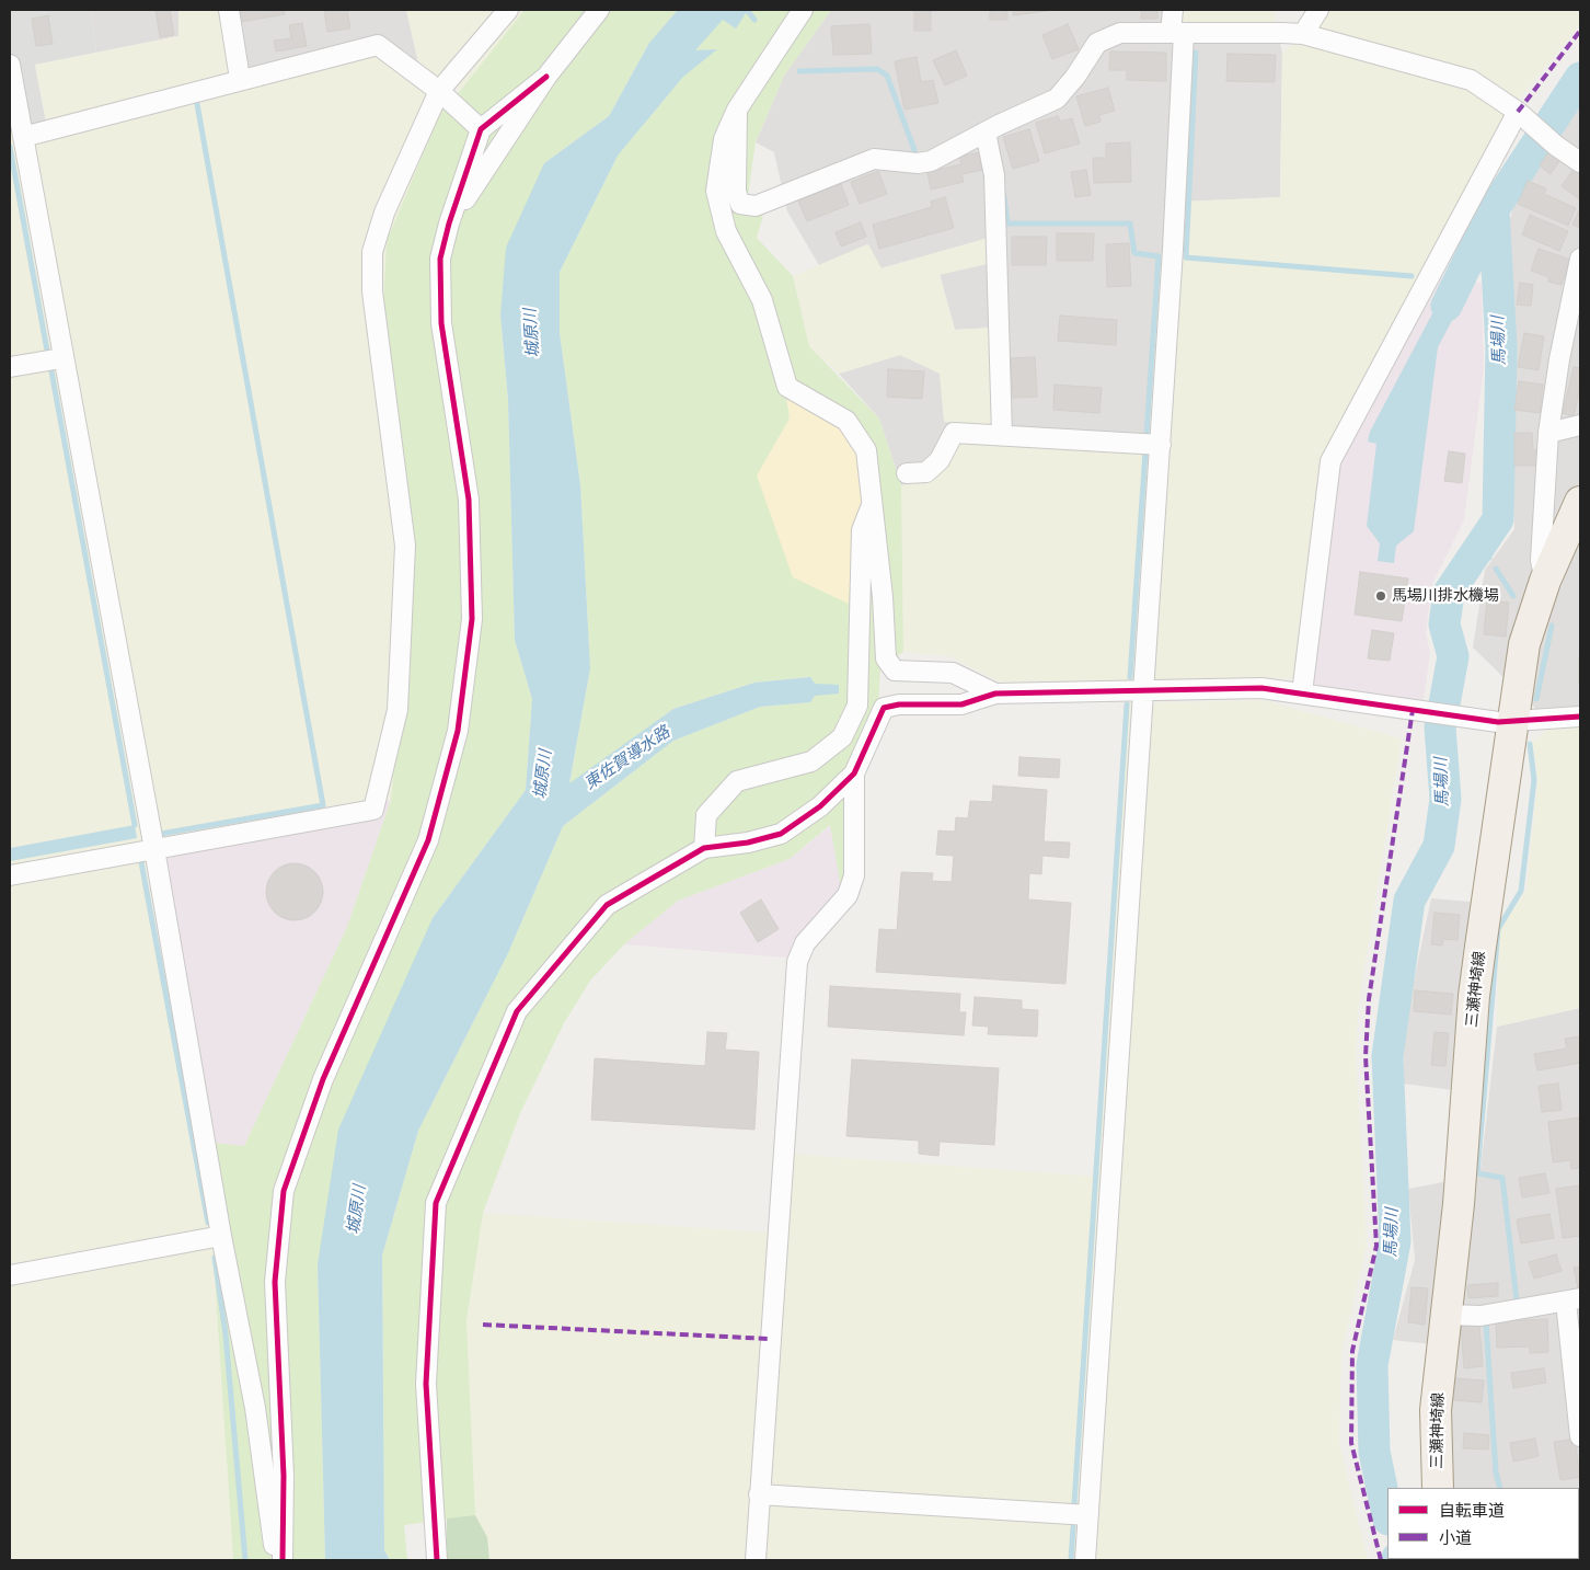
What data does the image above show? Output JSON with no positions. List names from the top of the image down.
{
  "streets": {
    "main road": ["三瀬神埼線"]
  },
  "water": ["城原川", "馬場川", "東佐賀導水路"],
  "places": ["馬場川排水機場"],
  "legend": ["自転車道", "小道"]
}
